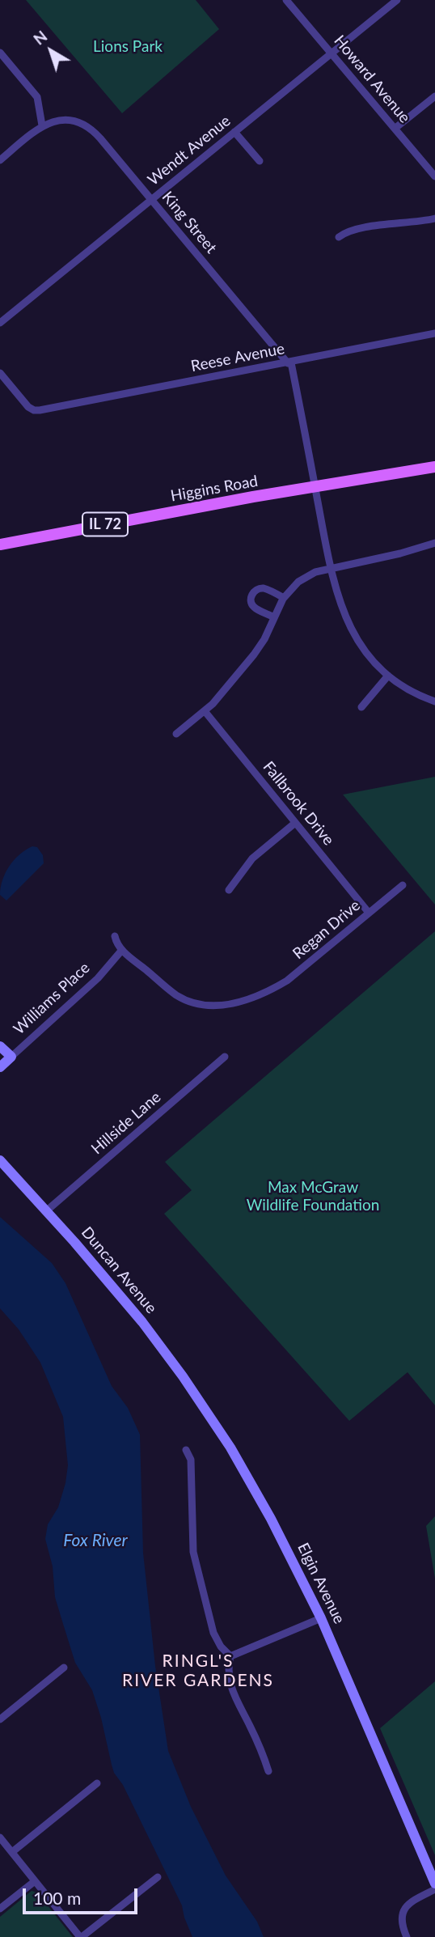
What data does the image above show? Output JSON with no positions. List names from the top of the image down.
{
  "streets": {
    "main road": ["Higgins Road", "IL 72"],
    "street": [
      "Howard Avenue",
      "Wendt Avenue",
      "King Street",
      "Reese Avenue",
      "Fallbrook Drive",
      "Regan Drive",
      "Williams Place",
      "Hillside Lane",
      "Duncan Avenue",
      "Elgin Avenue"
    ]
  },
  "crossings": [
    ["Howard Avenue", "Wendt Avenue"],
    ["Wendt Avenue", "King Street"],
    ["King Street", "Reese Avenue"],
    ["King Street", "Higgins Road"],
    ["Fallbrook Drive", "Regan Drive"],
    ["Regan Drive", "Williams Place"],
    ["Hillside Lane", "Duncan Avenue"],
    ["Duncan Avenue", "Elgin Avenue"]
  ],
  "districts": ["RINGL'S RIVER GARDENS"],
  "water": ["Fox River"],
  "parks": ["Lions Park", "Max McGraw Wildlife Foundation"],
  "scale_bar": "100 m",
  "north": "top left"
}
